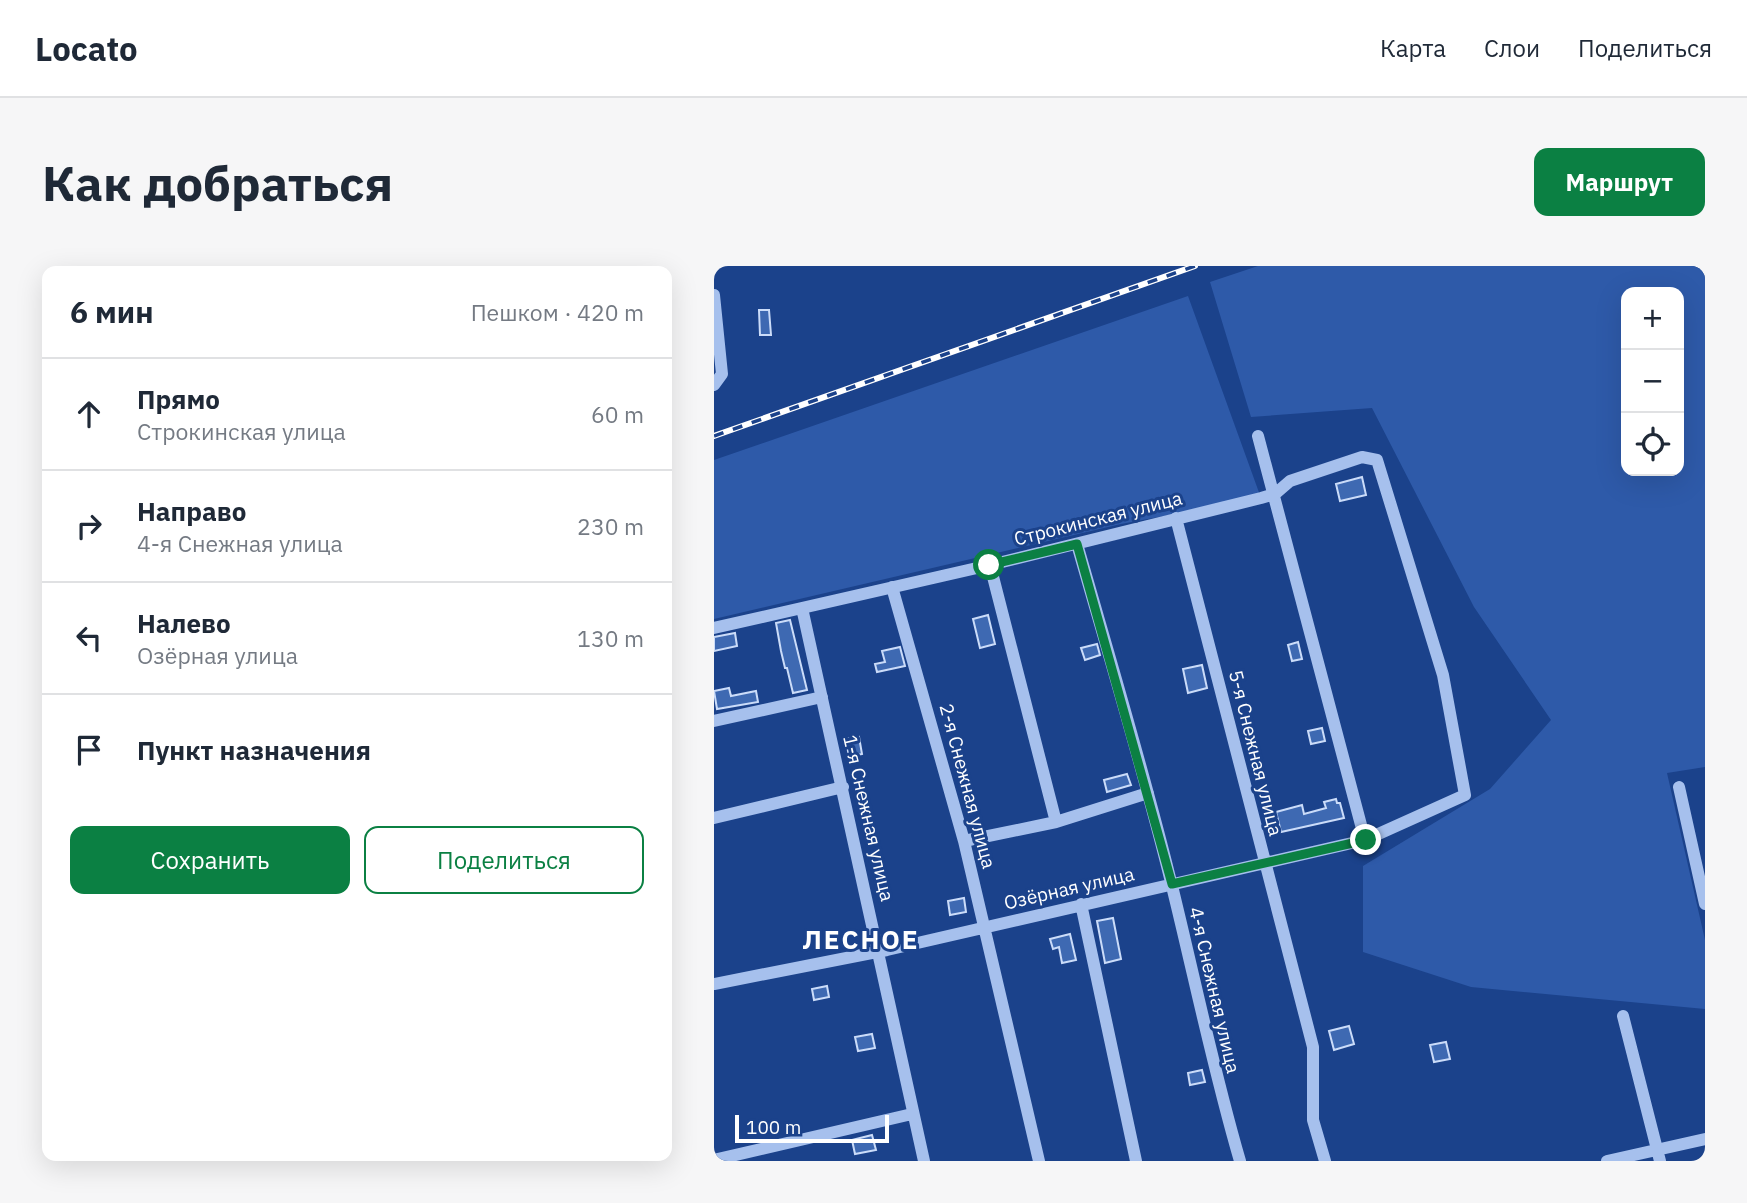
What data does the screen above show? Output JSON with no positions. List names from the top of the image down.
{
  "streets": {
    "street": [
      "Строкинская улица",
      "5-я Снежная улица",
      "2-я Снежная улица",
      "1-я Снежная улица",
      "Озёрная улица",
      "4-я Снежная улица"
    ]
  },
  "crossings": [
    ["Строкинская улица", "5-я Снежная улица"],
    ["Строкинская улица", "2-я Снежная улица"],
    ["Строкинская улица", "1-я Снежная улица"],
    ["Строкинская улица", "Озёрная улица"],
    ["Строкинская улица", "4-я Снежная улица"],
    ["5-я Снежная улица", "Озёрная улица"],
    ["2-я Снежная улица", "Озёрная улица"],
    ["1-я Снежная улица", "Озёрная улица"],
    ["Озёрная улица", "4-я Снежная улица"]
  ],
  "districts": ["ЛЕСНОЕ"],
  "scale_bar": "100 m",
  "page": {
    "header": "Locato",
    "nav": ["Карта", "Слои", "Поделиться"],
    "buttons": [
      "Маршрут",
      ["Сохранить", "Поделиться"]
    ],
    "title": "Как добраться",
    "heading": ["6 мин", "Пешком · 420 m"],
    "map_buttons": ["+", "−"],
    "list": [
      ["Прямо", "Строкинская улица", "60 m"],
      ["Направо", "4-я Снежная улица", "230 m"],
      ["Налево", "Озёрная улица", "130 m"],
      "Пункт назначения"
    ],
    "scale": "100 m"
  }
}
